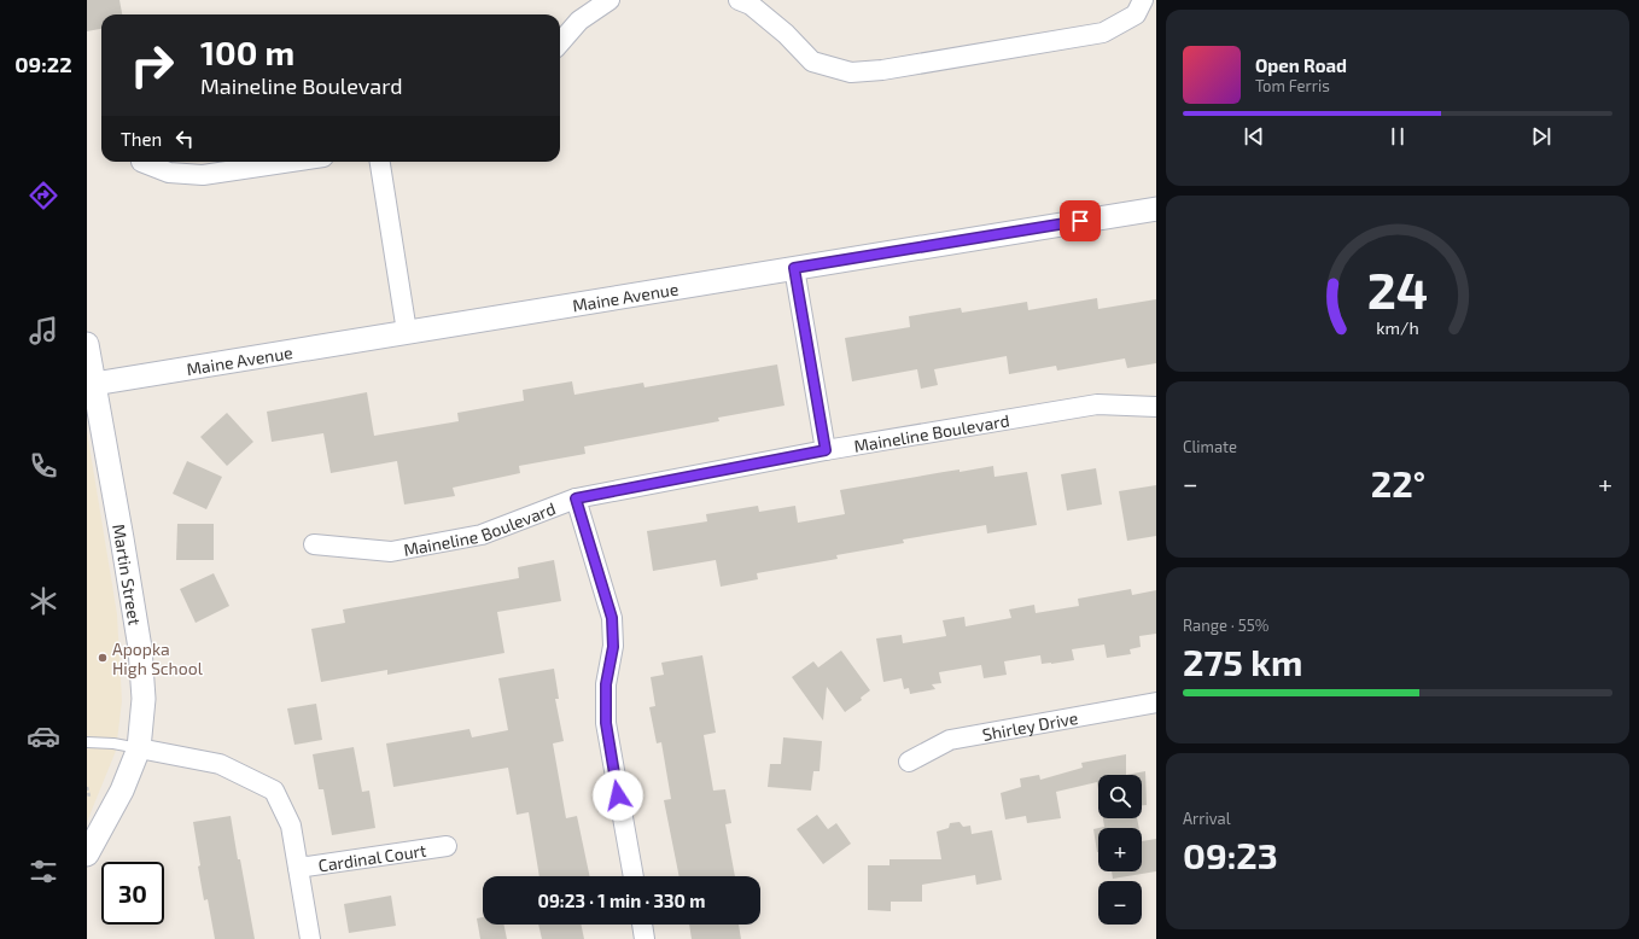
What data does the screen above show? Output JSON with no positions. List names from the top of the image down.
{
  "streets": {
    "street": [
      "Maine Avenue",
      "Maineline Boulevard",
      "Martin Street",
      "Shirley Drive",
      "Cardinal Court"
    ]
  },
  "crossings": [
    ["Maine Avenue", "Martin Street"]
  ],
  "places": ["Apopka High School"],
  "page": {
    "tabs": "09:22",
    "turn": ["100 m", "Maineline Boulevard"],
    "song": ["Open Road", "Tom Ferris"],
    "then": "Then",
    "tile": [
      "Climate",
      ["Range · 55%", "275 km"],
      ["Arrival", "09:23"]
    ],
    "heat": ["−", "22°", "+"],
    "map_buttons": ["+", "−"],
    "limit": "30",
    "trip": "09:23 · 1 min · 330 m",
    "gauge": ["24", "km/h"]
  }
}
